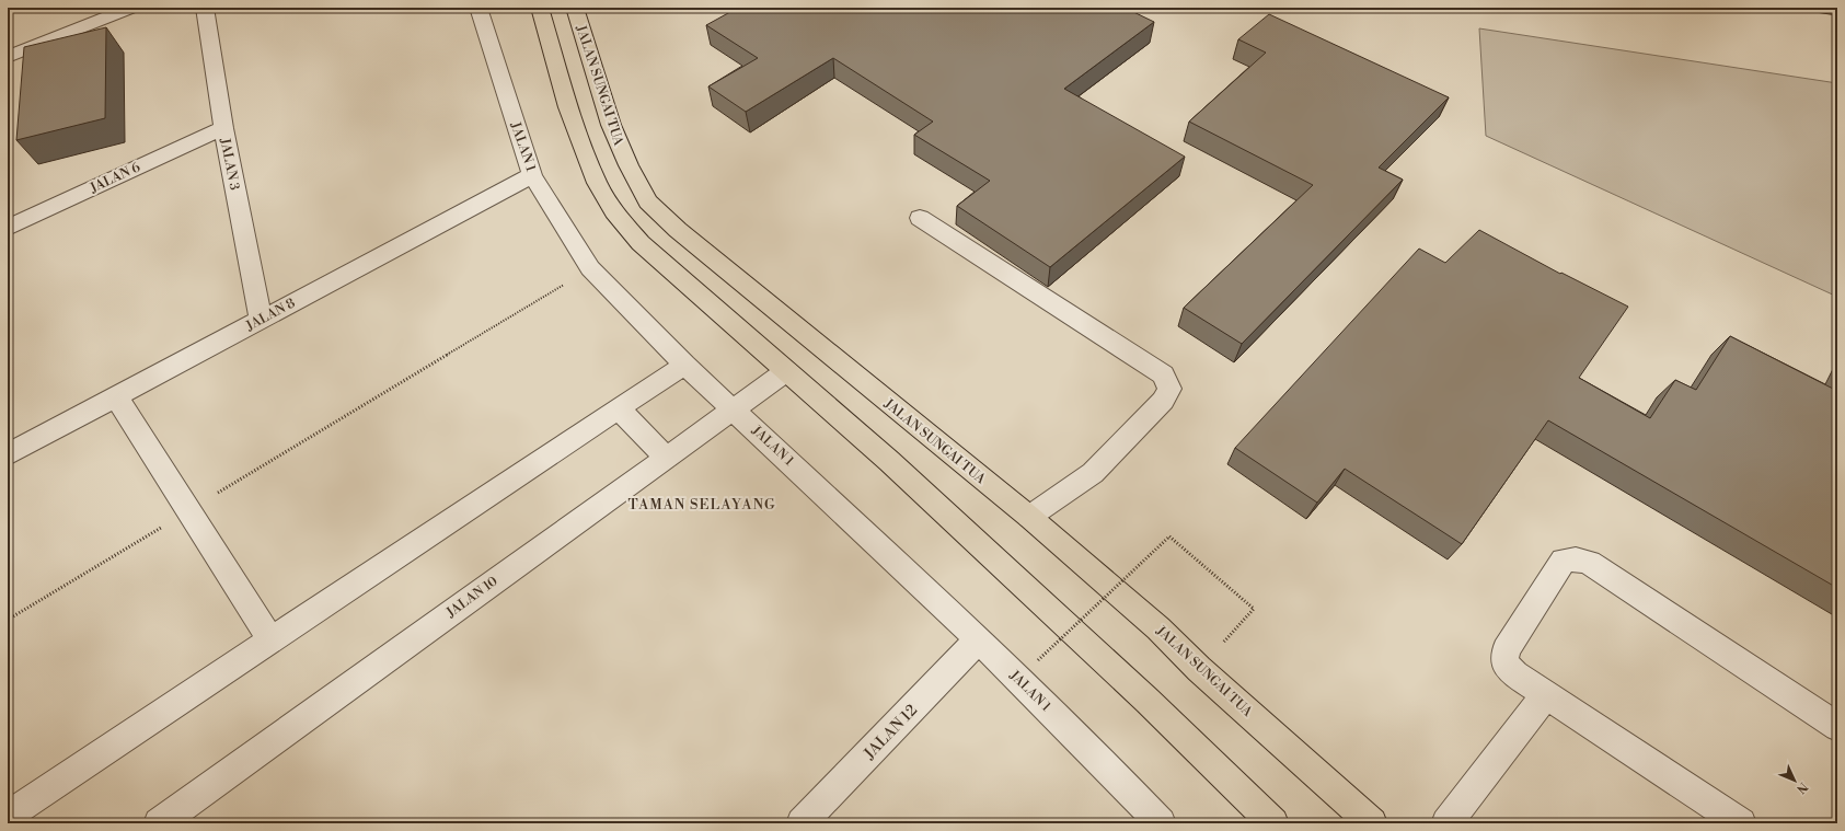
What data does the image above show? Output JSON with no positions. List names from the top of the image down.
{
  "streets": {
    "main road": ["JALAN SUNGAI TUA"],
    "street": [
      "JALAN 1",
      "JALAN 3",
      "JALAN 6",
      "JALAN 8",
      "JALAN 10",
      "JALAN 12"
    ]
  },
  "crossings": [
    ["JALAN 1", "JALAN 8"],
    ["JALAN 1", "JALAN 10"],
    ["JALAN 1", "JALAN 12"],
    ["JALAN 3", "JALAN 6"],
    ["JALAN 3", "JALAN 8"]
  ],
  "districts": ["TAMAN SELAYANG"],
  "north": "bottom right"
}
